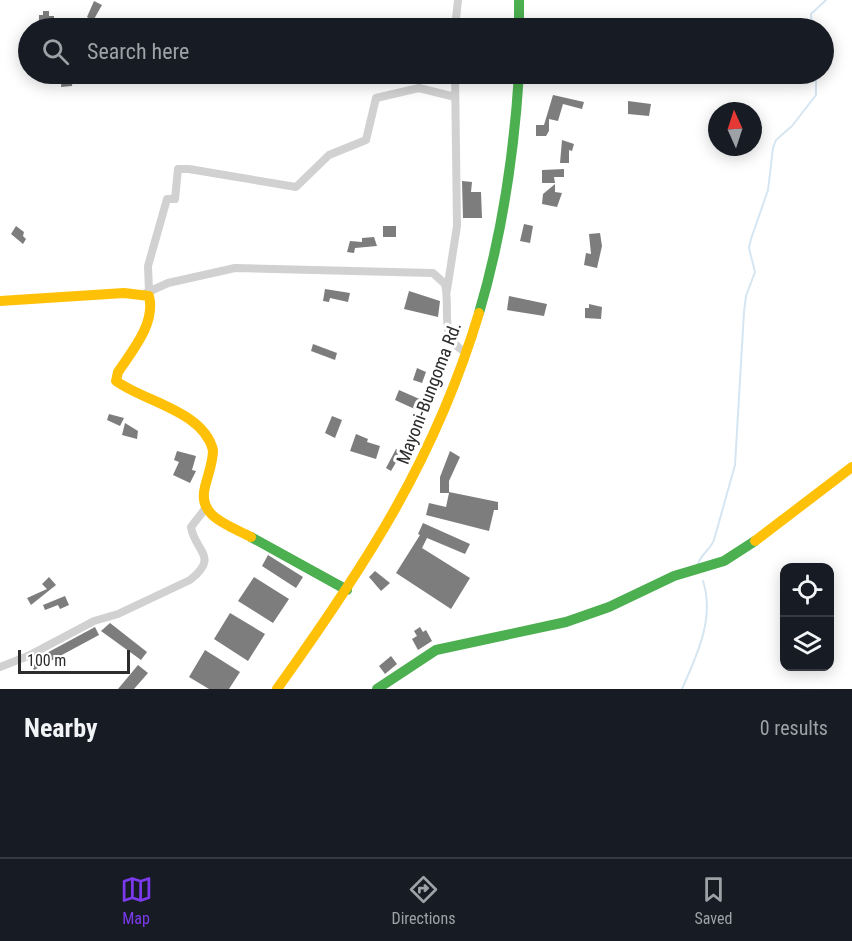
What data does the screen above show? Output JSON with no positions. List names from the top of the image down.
{
  "streets": {
    "street": ["Mayoni-Bungoma Rd."]
  },
  "scale_bar": "100 m",
  "north": "top",
  "page": {
    "search": "Search here",
    "scale": "100 m",
    "heading": ["Nearby", "0 results"],
    "nav": ["Map", "Directions", "Saved"]
  }
}
